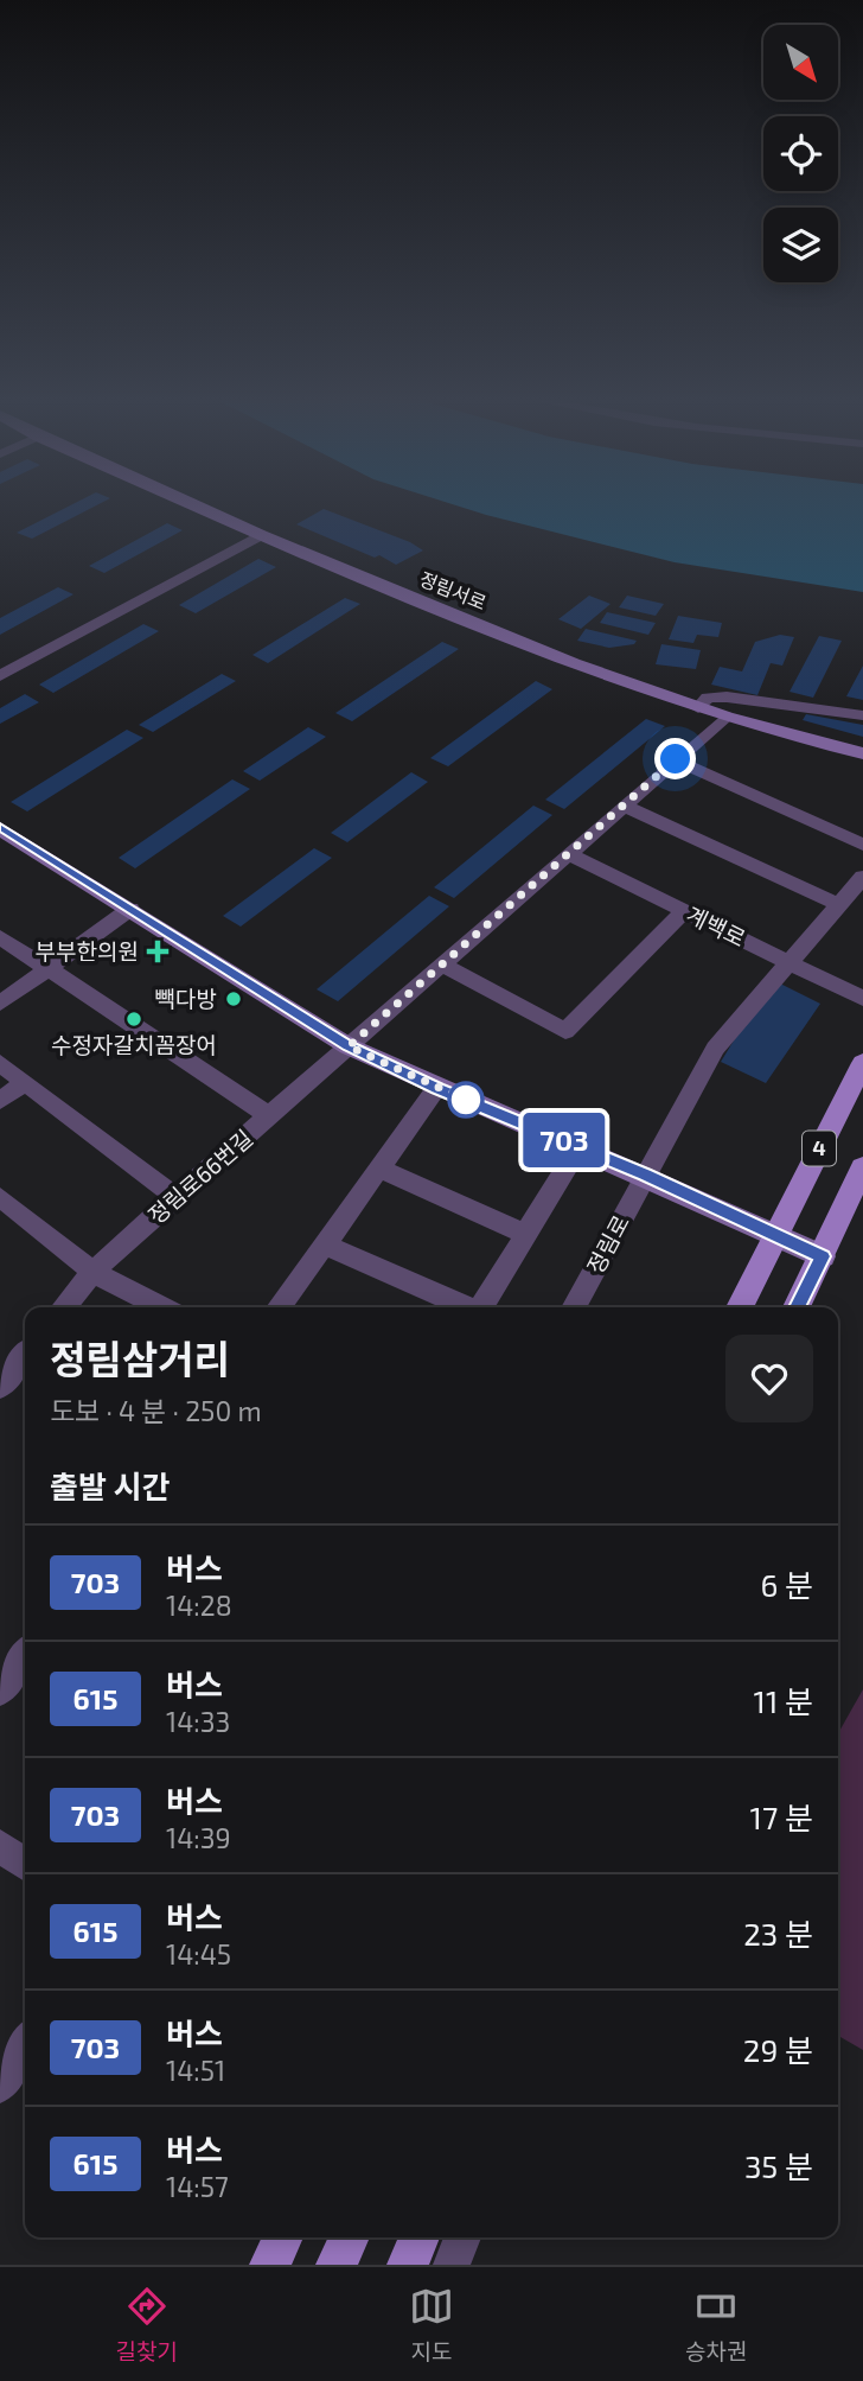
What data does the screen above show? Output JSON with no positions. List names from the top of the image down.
{
  "streets": {
    "main road": ["정림서로", "4"],
    "street": ["계백로", "정림로66번길", "정림로"]
  },
  "crossings": [
    ["정림서로", "정림로66번길"],
    ["계백로", "정림로66번길"],
    ["계백로", "정림로"]
  ],
  "places": {
    "health": ["부부한의원"],
    "other": ["빽다방", "수정자갈치꼼장어"]
  },
  "lines": ["bus line 703"],
  "north": "bottom right",
  "page": {
    "on_map": "703",
    "heading": [
      ["정림삼거리", "도보 · 4 분 · 250 m"],
      "출발 시간"
    ],
    "list": [
      {
        "mark": "703",
        "name": "버스",
        "note": "14:28",
        "value": "6 분"
      },
      {
        "mark": "615",
        "name": "버스",
        "note": "14:33",
        "value": "11 분"
      },
      {
        "mark": "703",
        "name": "버스",
        "note": "14:39",
        "value": "17 분"
      },
      {
        "mark": "615",
        "name": "버스",
        "note": "14:45",
        "value": "23 분"
      },
      {
        "mark": "703",
        "name": "버스",
        "note": "14:51",
        "value": "29 분"
      },
      {
        "mark": "615",
        "name": "버스",
        "note": "14:57",
        "value": "35 분"
      }
    ],
    "tabs": ["길찾기", "지도", "승차권"]
  }
}
